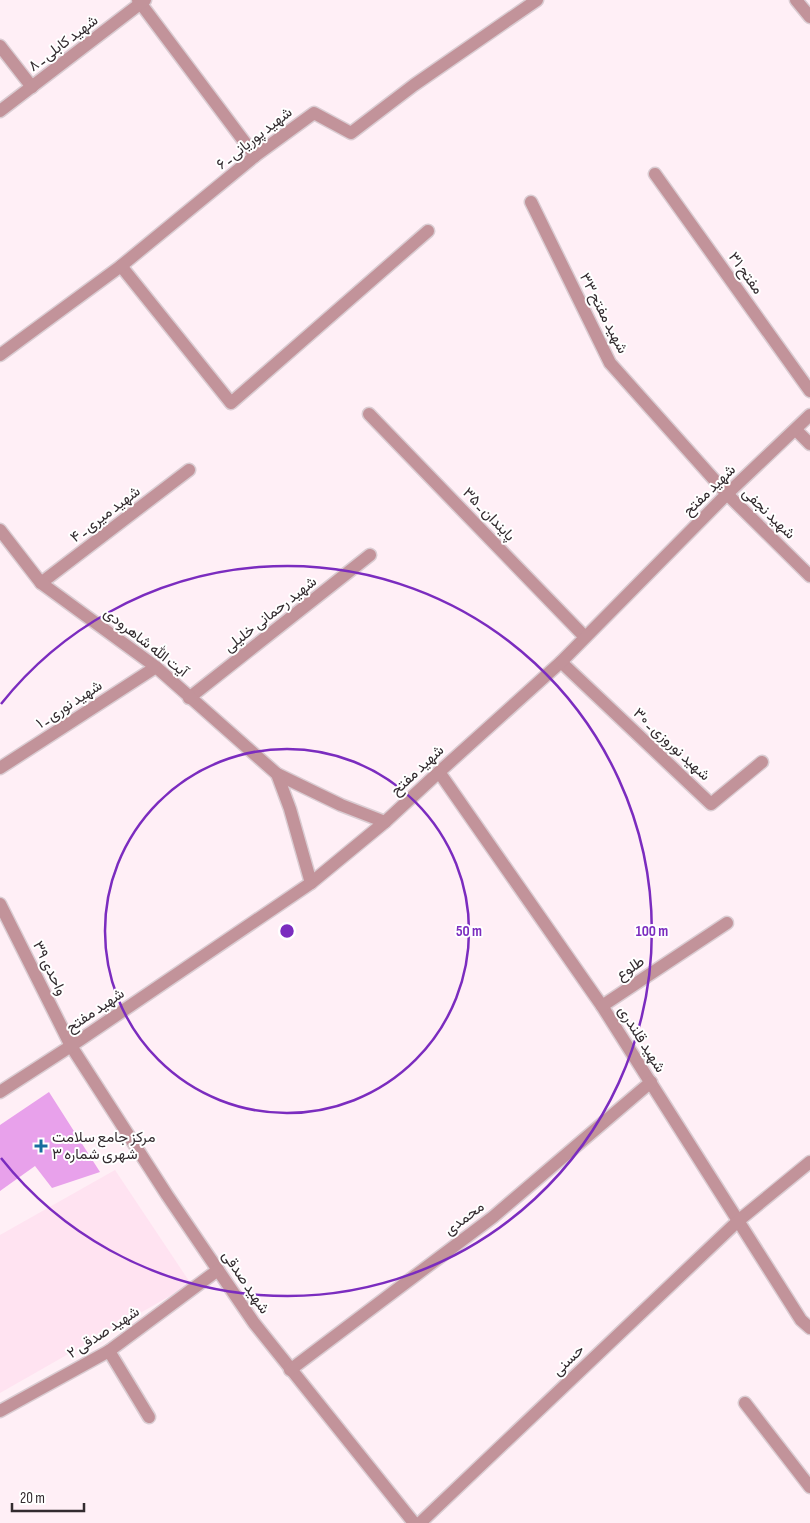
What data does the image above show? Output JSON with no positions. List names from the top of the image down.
{
  "streets": {
    "street": [
      "شهید کابلی ـ ۸",
      "شهید پوریانی ـ ۶",
      "مفتح ۳۱",
      "شهید مفتح ۳۳",
      "شهید مفتح",
      "شهید نجفی",
      "شهید میری ـ ۴",
      "پایندان ـ ۳۵",
      "شهید رحمانی خلیلی",
      "آیت الله شاهرودی",
      "شهید نوری ـ ۱",
      "شهید نوروزی ـ ۳۰",
      "واحدی ۳۹",
      "طلوع",
      "شهید قلندری",
      "محمدی",
      "شهید صدقی",
      "شهید صدقی ۲",
      "حسنی"
    ]
  },
  "crossings": [
    ["شهید مفتح ۳۳", "شهید مفتح"],
    ["شهید مفتح ۳۳", "شهید نجفی"],
    ["شهید مفتح", "شهید نجفی"],
    ["شهید مفتح", "پایندان ـ ۳۵"],
    ["شهید مفتح", "شهید نوروزی ـ ۳۰"],
    ["شهید مفتح", "واحدی ۳۹"],
    ["شهید مفتح", "شهید قلندری"],
    ["شهید مفتح", "شهید صدقی"],
    ["شهید میری ـ ۴", "آیت الله شاهرودی"],
    ["شهید رحمانی خلیلی", "آیت الله شاهرودی"],
    ["آیت الله شاهرودی", "شهید نوری ـ ۱"],
    ["واحدی ۳۹", "شهید صدقی"],
    ["طلوع", "شهید قلندری"],
    ["شهید قلندری", "محمدی"],
    ["شهید قلندری", "حسنی"],
    ["محمدی", "شهید صدقی"],
    ["شهید صدقی", "شهید صدقی ۲"]
  ],
  "places": {
    "health": ["مرکز جامع سلامت شهری شماره ۳"]
  },
  "scale_bar": "20 m",
  "rings": ["50 m", "100 m"]
}
